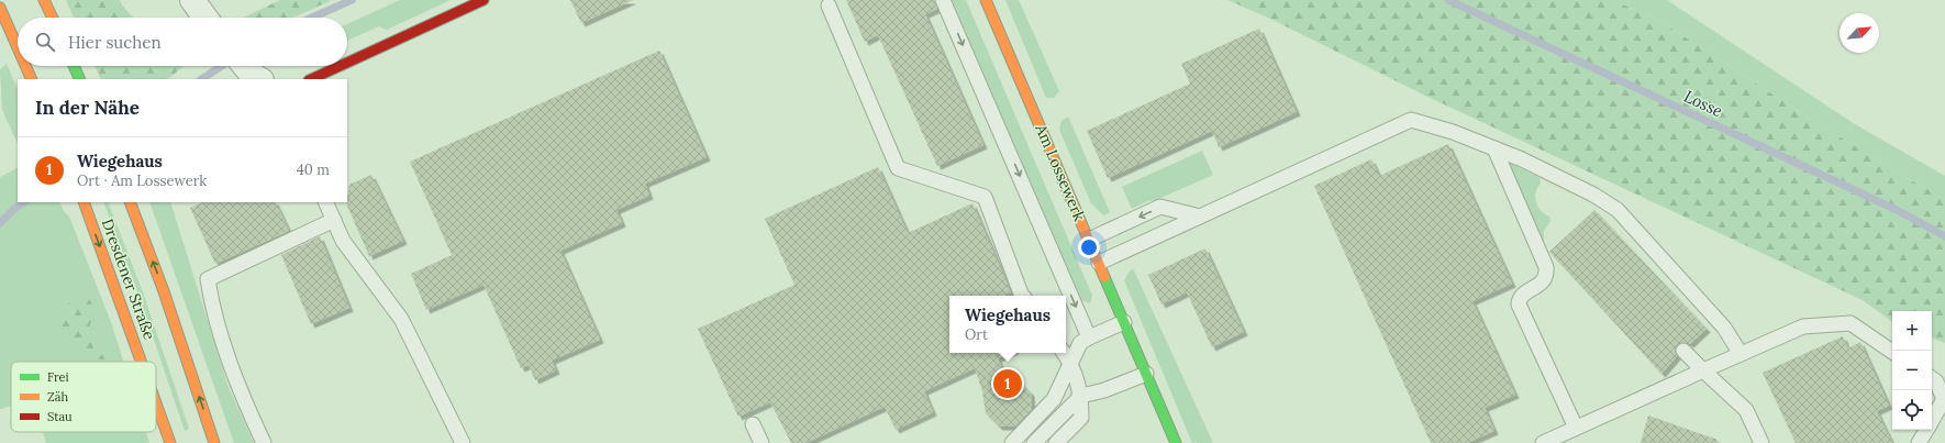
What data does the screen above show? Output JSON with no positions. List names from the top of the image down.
{
  "streets": {
    "street": ["Am Lossewerk", "Dresdener Straße"]
  },
  "water": ["Losse"],
  "legend": ["Frei", "Zäh", "Stau"],
  "north": "top right",
  "page": {
    "search": "Hier suchen",
    "heading": "In der Nähe",
    "list": [
      {
        "mark": "1",
        "name": "Wiegehaus",
        "note": "Ort · Am Lossewerk",
        "value": "40 m"
      }
    ],
    "popup": ["Wiegehaus", "Ort"],
    "map_buttons": ["+", "−"],
    "pins": "1"
  }
}
